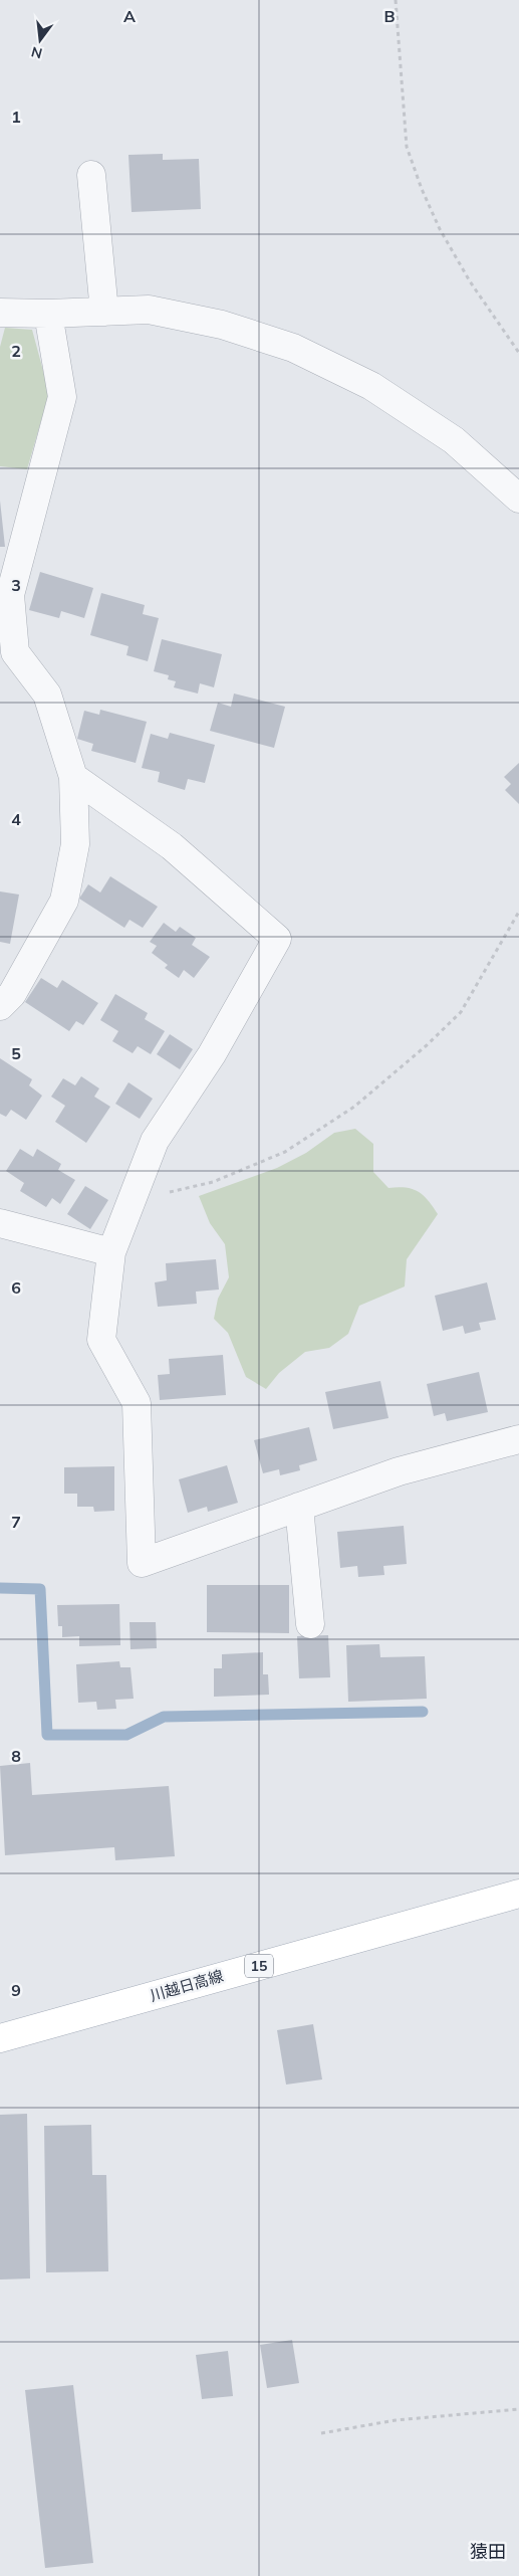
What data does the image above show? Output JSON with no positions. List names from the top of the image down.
{
  "streets": {
    "main road": ["15", "川越日高線"]
  },
  "districts": ["猿田"],
  "north": "bottom",
  "grid": {
    "columns": ["A", "B"],
    "rows": [
      "1",
      "2",
      "3",
      "4",
      "5",
      "6",
      "7",
      "8",
      "9"
    ]
  }
}
